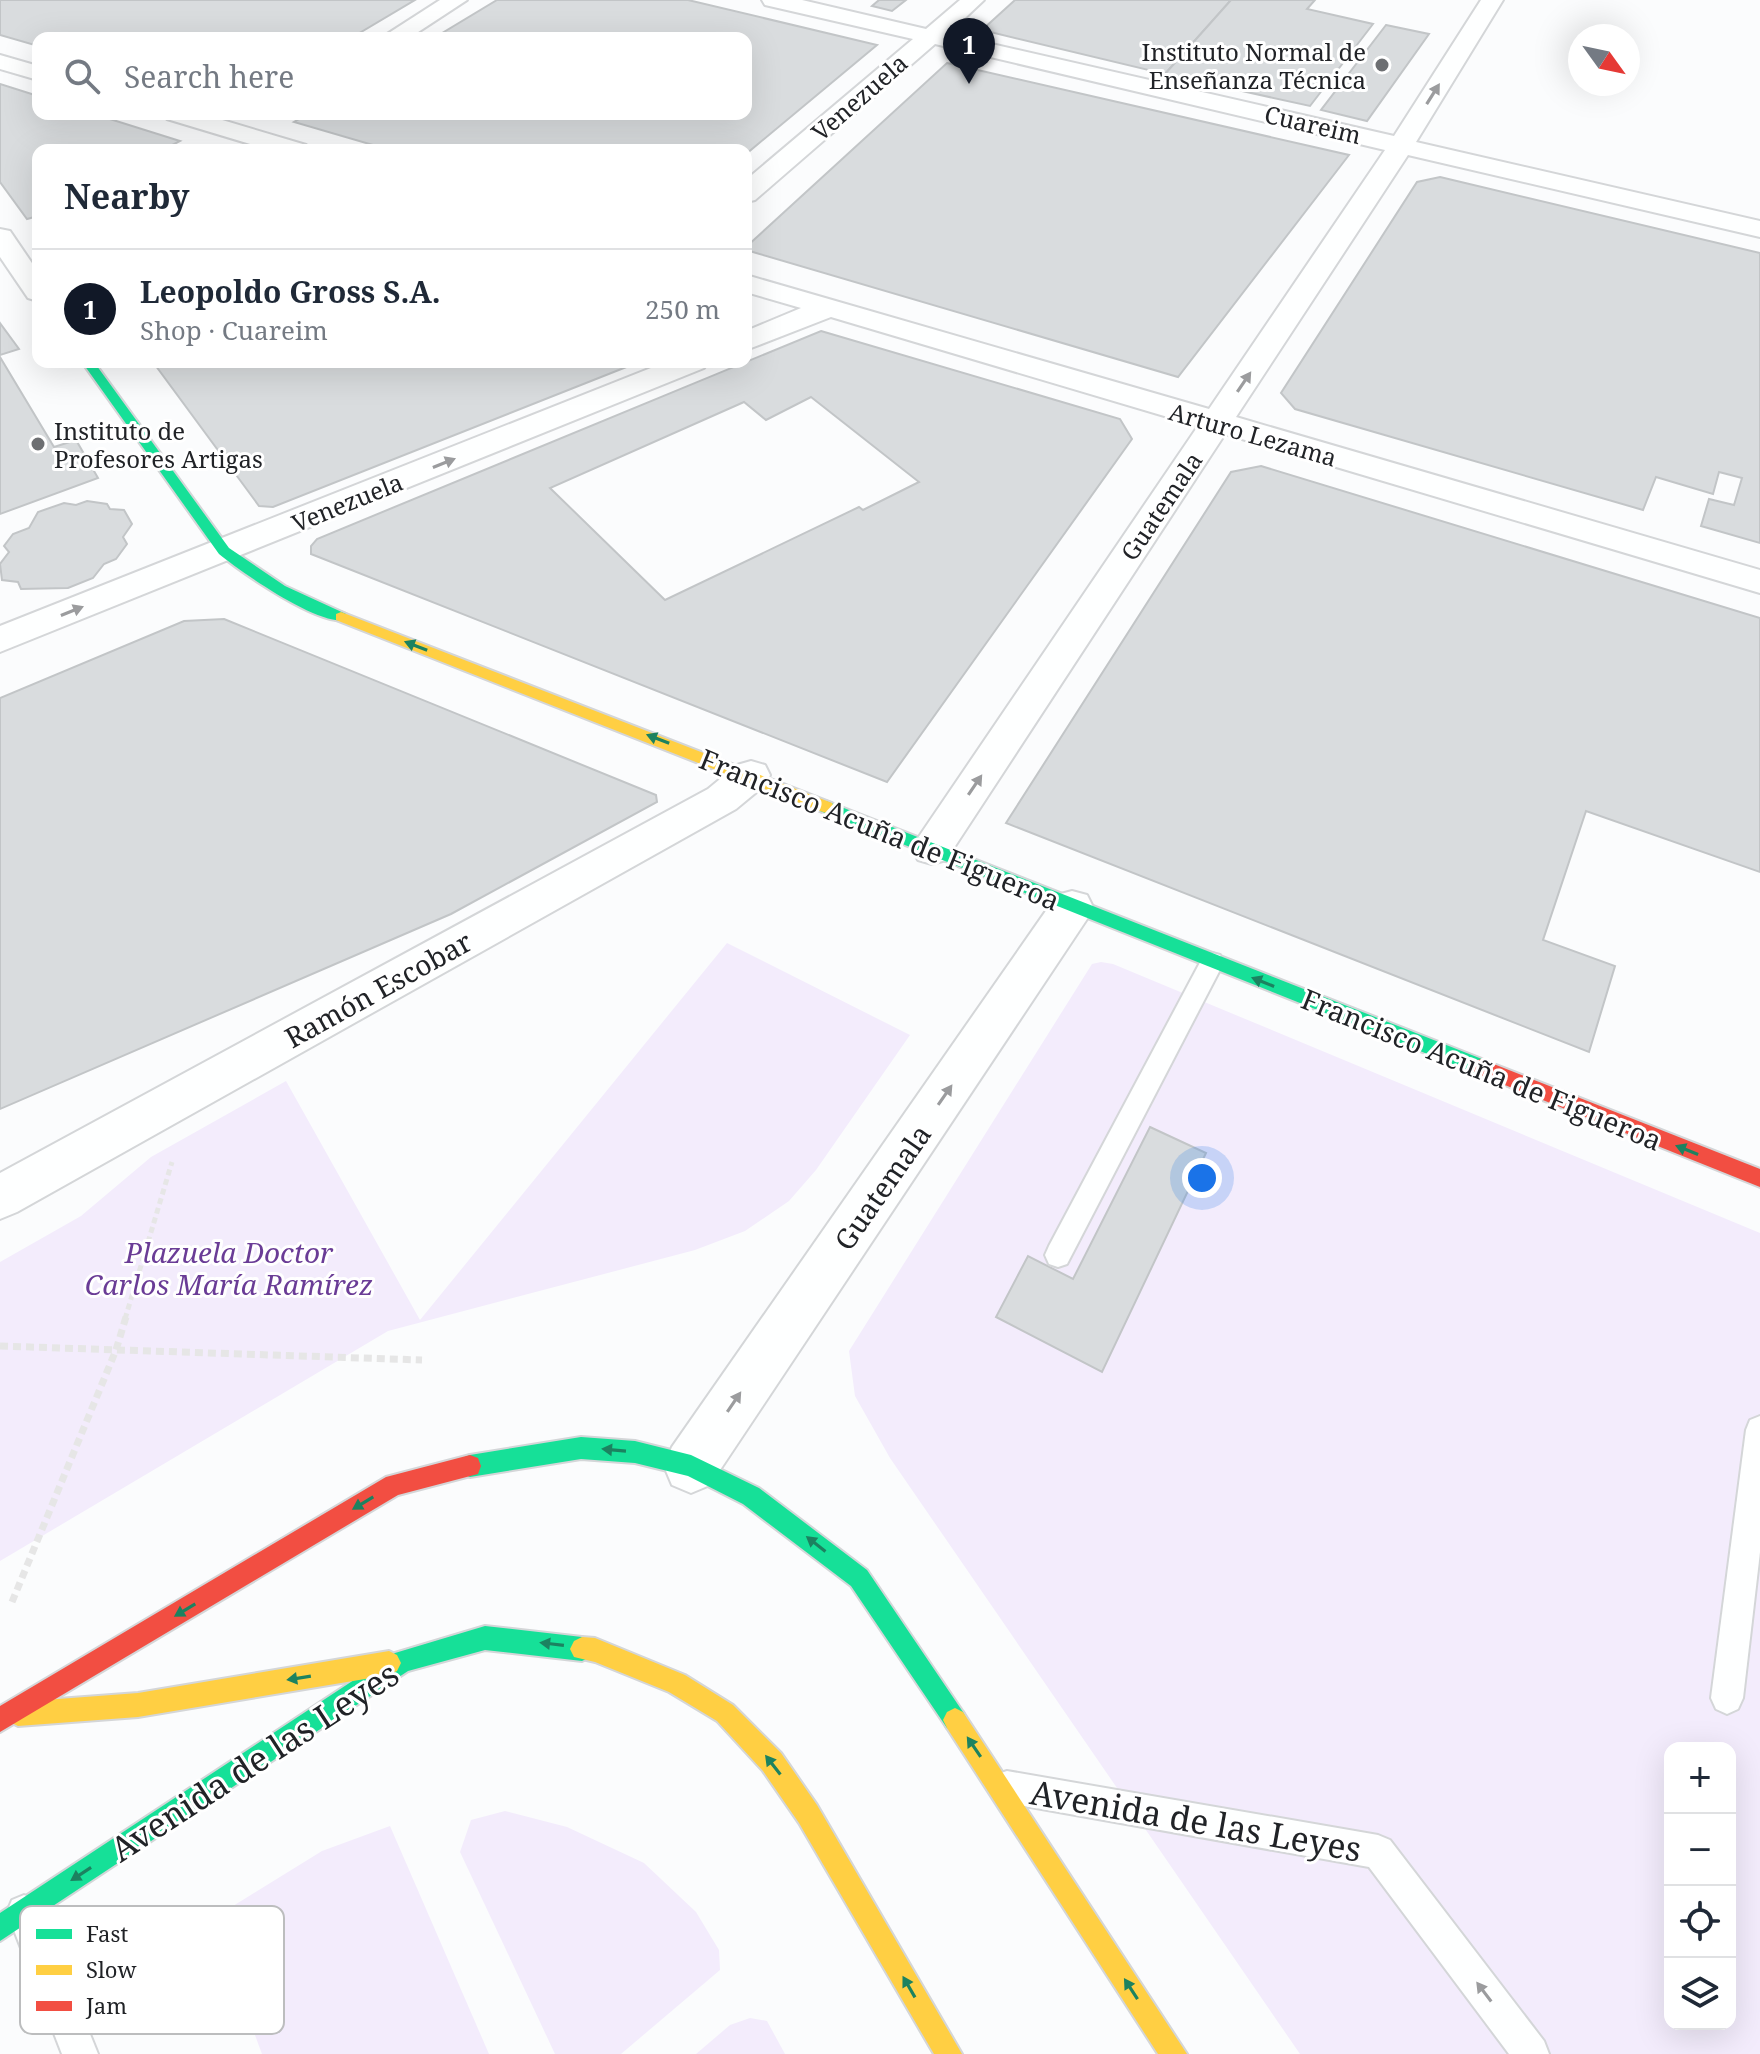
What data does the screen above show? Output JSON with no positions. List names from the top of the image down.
{
  "streets": {
    "street": [
      "Venezuela",
      "Cuareim",
      "Arturo Lezama",
      "Guatemala",
      "Francisco Acuña de Figueroa",
      "Ramón Escobar",
      "Avenida de las Leyes"
    ]
  },
  "crossings": [
    ["Venezuela", "Cuareim"],
    ["Venezuela", "Francisco Acuña de Figueroa"],
    ["Cuareim", "Guatemala"],
    ["Arturo Lezama", "Guatemala"],
    ["Guatemala", "Francisco Acuña de Figueroa"],
    ["Guatemala", "Avenida de las Leyes"],
    ["Francisco Acuña de Figueroa", "Ramón Escobar"]
  ],
  "one_way": [
    "Venezuela",
    "Guatemala",
    "Francisco Acuña de Figueroa",
    "Avenida de las Leyes"
  ],
  "parks": ["Plazuela Doctor Carlos María Ramírez"],
  "places": ["Instituto Normal de Enseñanza Técnica", "Instituto de Profesores Artigas"],
  "legend": ["Fast", "Slow", "Jam"],
  "north": "bottom right",
  "page": {
    "pins": "1",
    "search": "Search here",
    "heading": "Nearby",
    "list": [
      {
        "mark": "1",
        "name": "Leopoldo Gross S.A.",
        "note": "Shop · Cuareim",
        "value": "250 m"
      }
    ],
    "map_buttons": ["+", "−"]
  }
}
